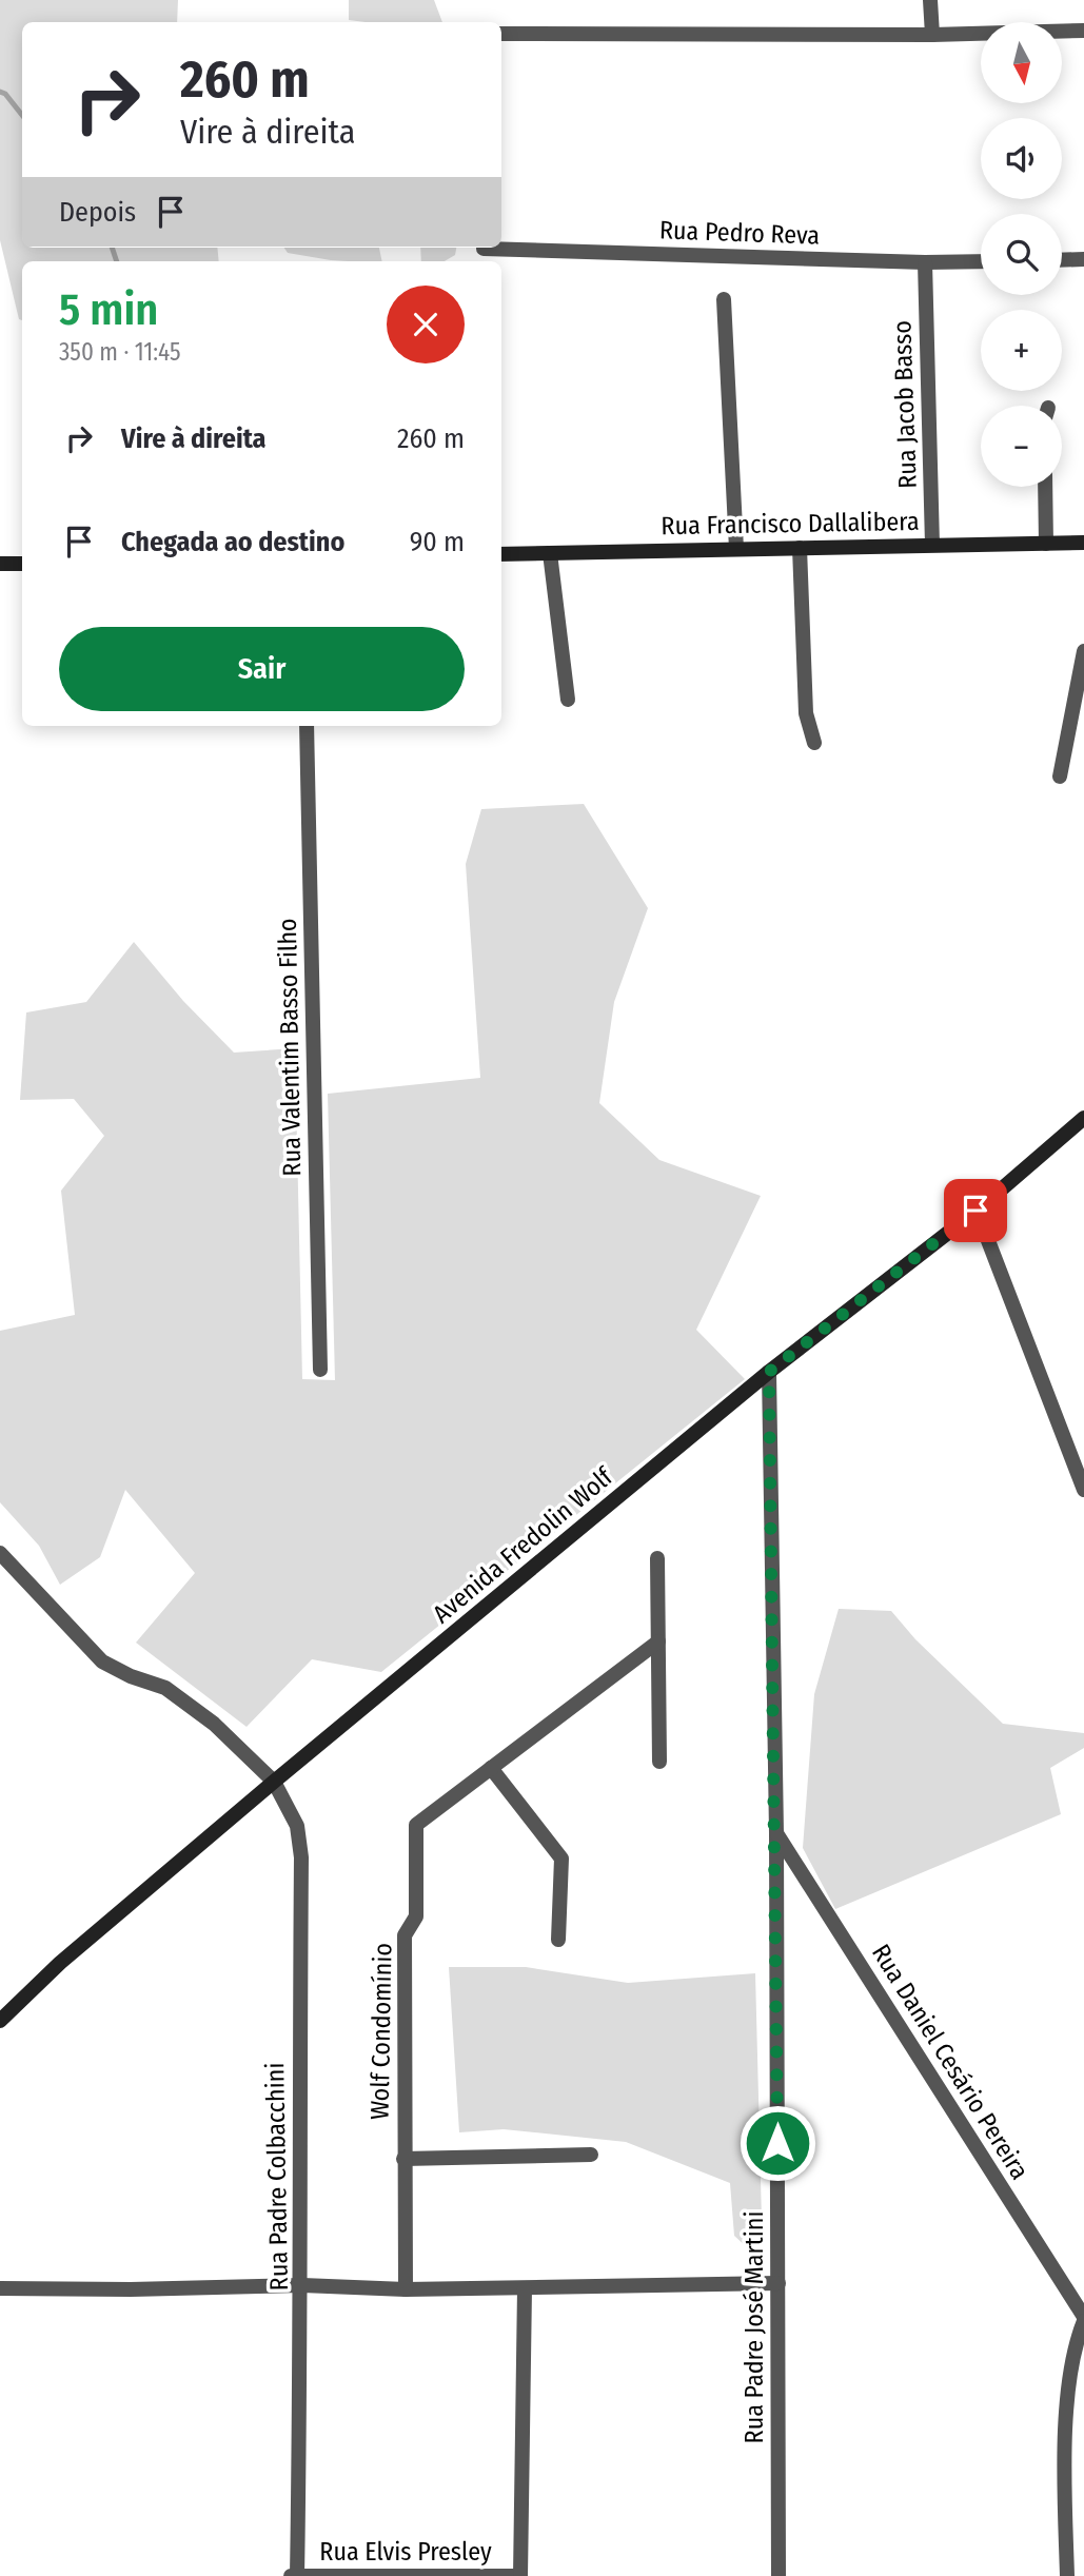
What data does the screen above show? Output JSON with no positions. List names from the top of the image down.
{
  "streets": {
    "main road": ["Rua Francisco Dallalibera", "Avenida Fredolin Wolf"],
    "street": [
      "Rua Pedro Reva",
      "Rua Jacob Basso",
      "Rua Valentim Basso Filho",
      "Wolf Condomínio",
      "Rua Daniel Cesário Pereira",
      "Rua Padre Colbacchini",
      "Rua Padre José Martini",
      "Rua Elvis Presley"
    ]
  },
  "crossings": [
    ["Rua Pedro Reva", "Rua Jacob Basso"],
    ["Rua Jacob Basso", "Rua Francisco Dallalibera"],
    ["Avenida Fredolin Wolf", "Rua Padre Colbacchini"],
    ["Avenida Fredolin Wolf", "Rua Padre José Martini"],
    ["Rua Daniel Cesário Pereira", "Rua Padre José Martini"],
    ["Rua Padre Colbacchini", "Rua Elvis Presley"]
  ],
  "north": "bottom",
  "page": {
    "map_buttons": ["+", "−"],
    "turn": ["260 m", "Vire à direita"],
    "then": "Depois",
    "heading": ["5 min", "350 m · 11:45"],
    "list": [
      {
        "name": "Vire à direita",
        "value": "260 m"
      },
      {
        "name": "Chegada ao destino",
        "value": "90 m"
      }
    ],
    "buttons": "Sair"
  }
}
